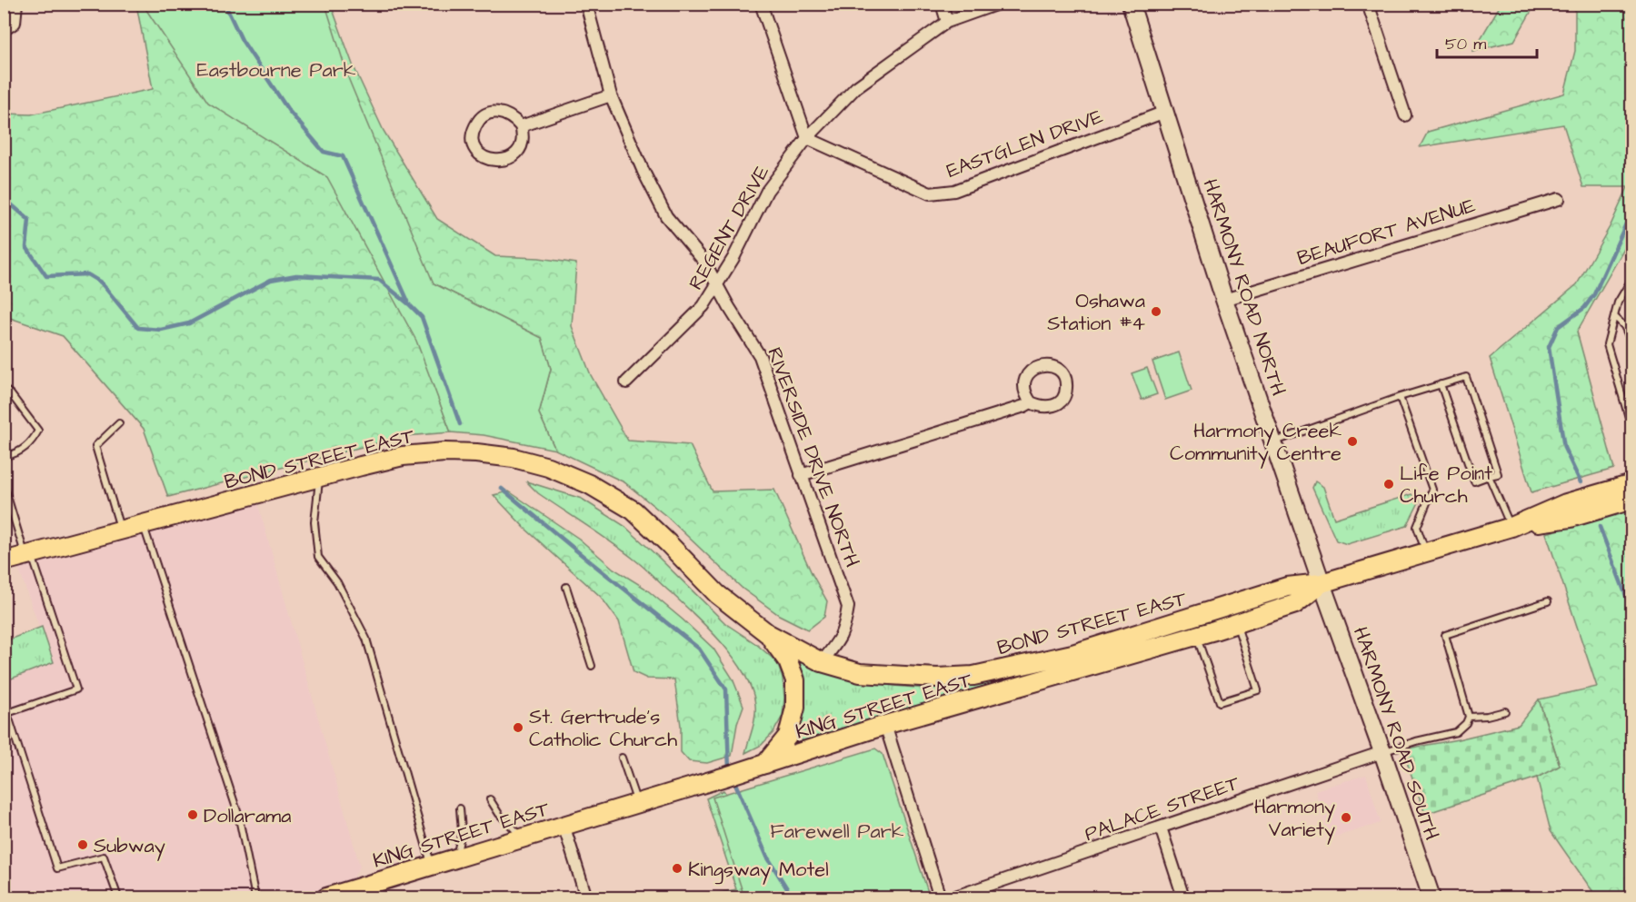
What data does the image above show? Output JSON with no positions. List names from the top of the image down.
{
  "streets": {
    "main road": [
      "HARMONY ROAD NORTH",
      "BOND STREET EAST",
      "KING STREET EAST",
      "HARMONY ROAD SOUTH"
    ],
    "street": [
      "EASTGLEN DRIVE",
      "REGENT DRIVE",
      "BEAUFORT AVENUE",
      "RIVERSIDE DRIVE NORTH",
      "PALACE STREET"
    ]
  },
  "crossings": [
    ["EASTGLEN DRIVE", "REGENT DRIVE"],
    ["EASTGLEN DRIVE", "HARMONY ROAD NORTH"],
    ["REGENT DRIVE", "RIVERSIDE DRIVE NORTH"],
    ["BEAUFORT AVENUE", "HARMONY ROAD NORTH"],
    ["HARMONY ROAD NORTH", "BOND STREET EAST"],
    ["HARMONY ROAD NORTH", "KING STREET EAST"],
    ["HARMONY ROAD NORTH", "HARMONY ROAD SOUTH"],
    ["RIVERSIDE DRIVE NORTH", "BOND STREET EAST"],
    ["BOND STREET EAST", "KING STREET EAST"],
    ["BOND STREET EAST", "HARMONY ROAD SOUTH"],
    ["KING STREET EAST", "HARMONY ROAD SOUTH"],
    ["HARMONY ROAD SOUTH", "PALACE STREET"]
  ],
  "parks": ["Eastbourne Park", "Farewell Park"],
  "places": [
    "Oshawa Station #4",
    "Harmony Creek Community Centre",
    "Life Point Church",
    "St. Gertrude's Catholic Church",
    "Dollarama",
    "Harmony Variety",
    "Subway",
    "Kingsway Motel"
  ],
  "scale_bar": "50 m"
}
